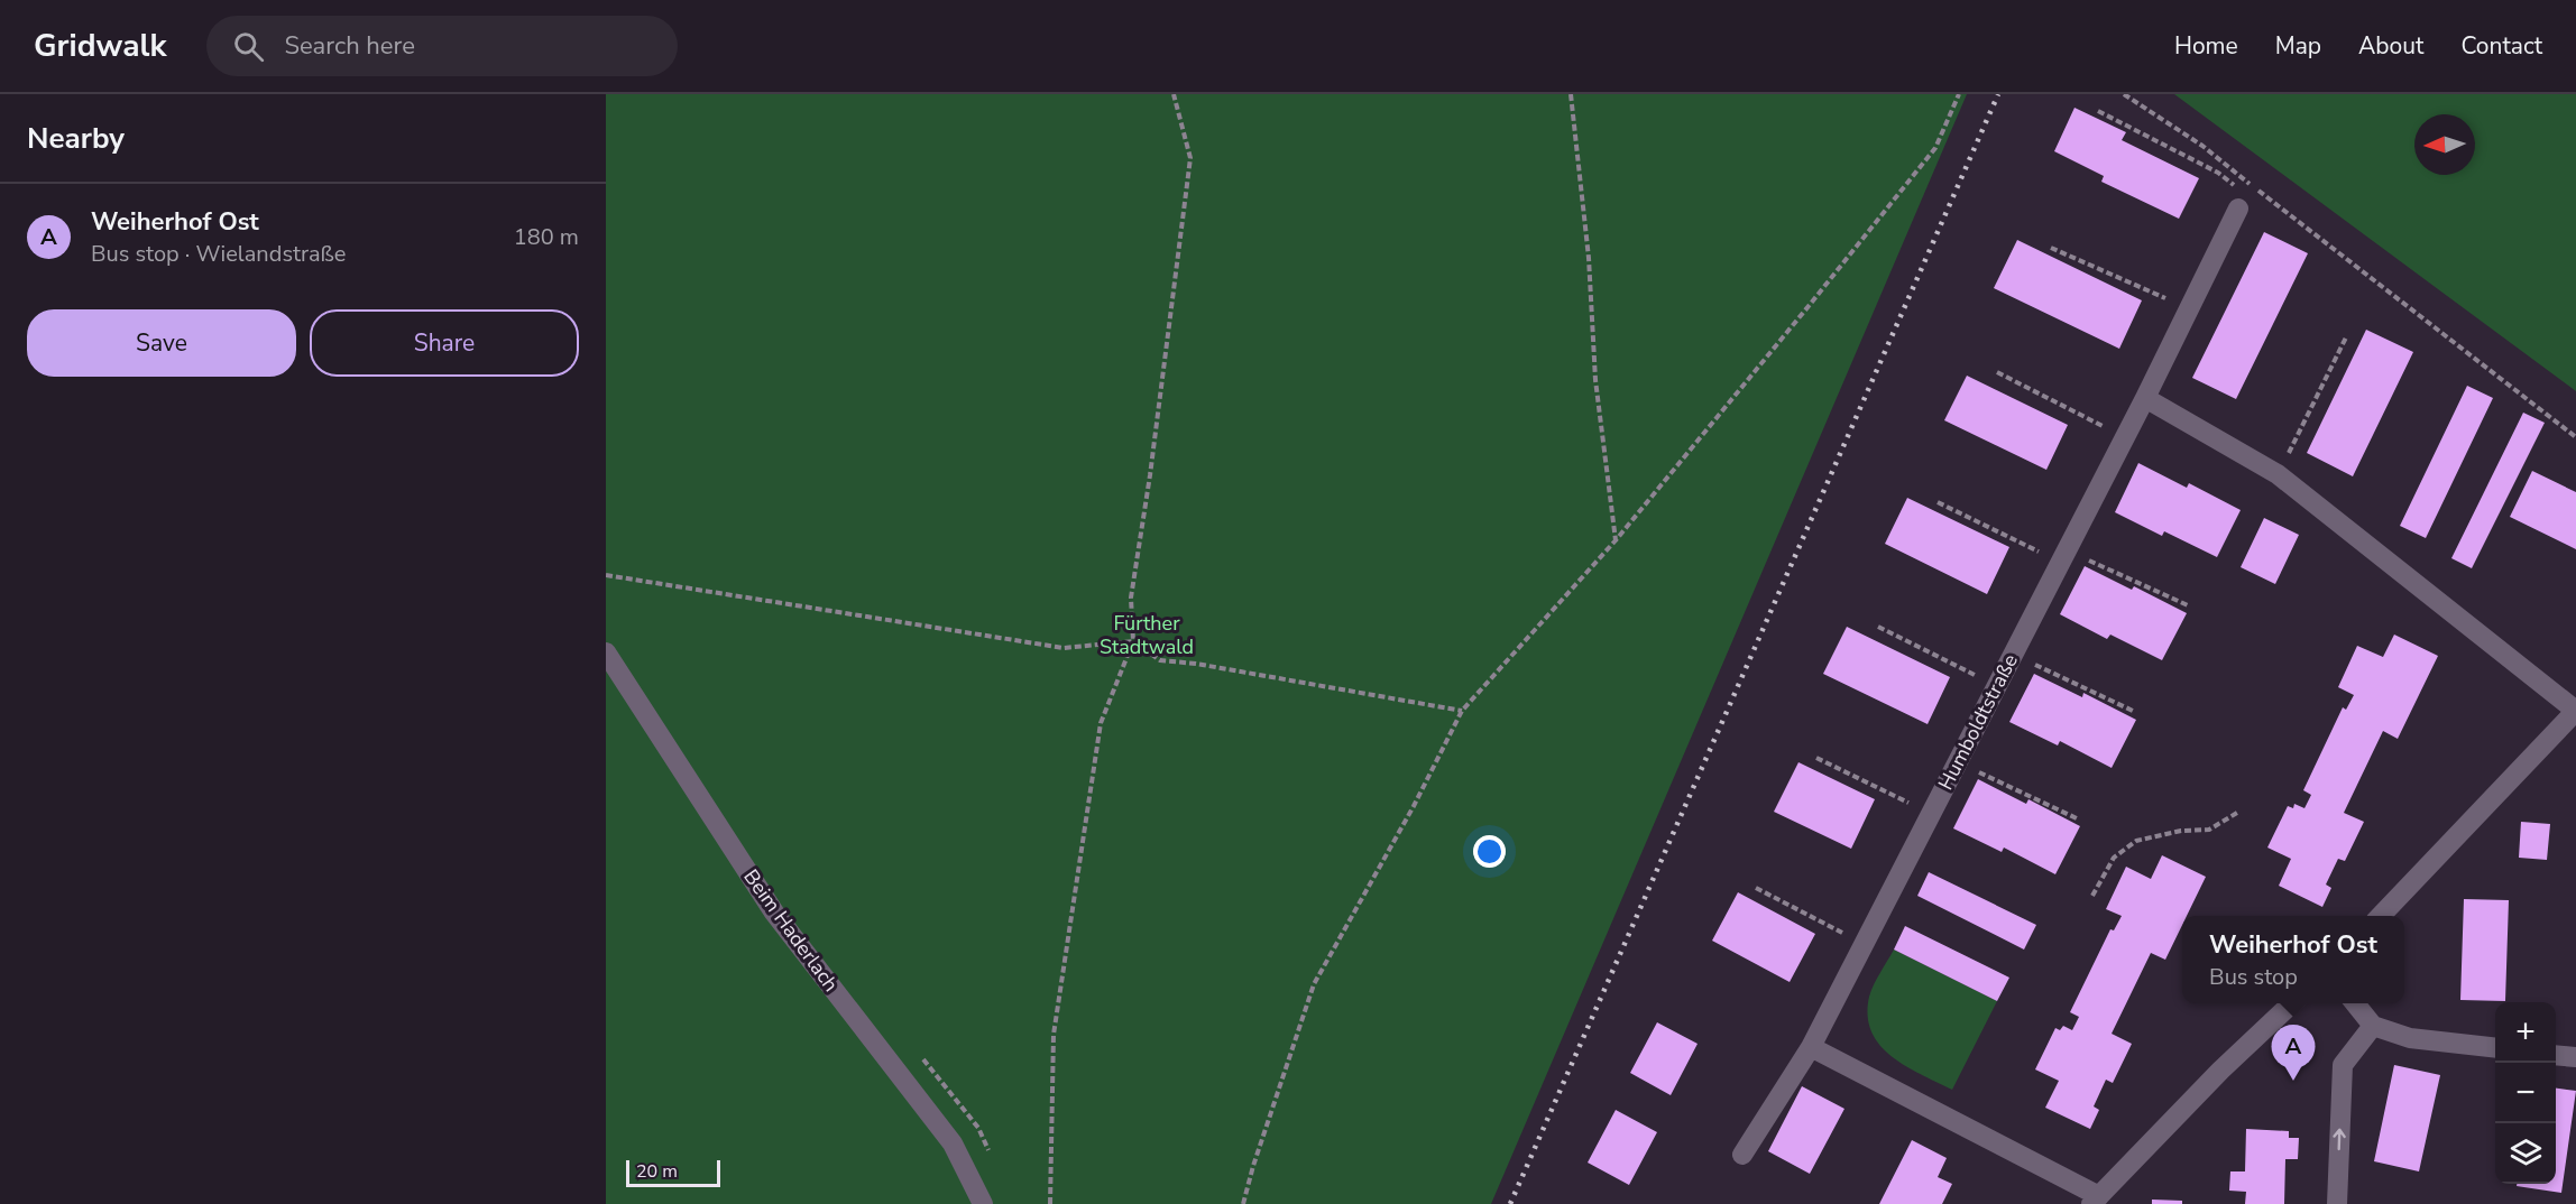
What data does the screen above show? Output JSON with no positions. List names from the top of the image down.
{
  "streets": {
    "street": ["Humboldtstraße", "Beim Haderlach"]
  },
  "parks": ["Fürther Stadtwald"],
  "scale_bar": "20 m",
  "north": "left",
  "page": {
    "header": "Gridwalk",
    "search": "Search here",
    "nav": [
      "Home",
      "Map",
      "About",
      "Contact"
    ],
    "heading": "Nearby",
    "list": [
      {
        "mark": "A",
        "name": "Weiherhof Ost",
        "note": "Bus stop · Wielandstraße",
        "value": "180 m"
      }
    ],
    "buttons": ["Save", "Share"],
    "popup": ["Weiherhof Ost", "Bus stop"],
    "map_buttons": ["+", "−"],
    "pins": "A",
    "scale": "20 m"
  }
}
